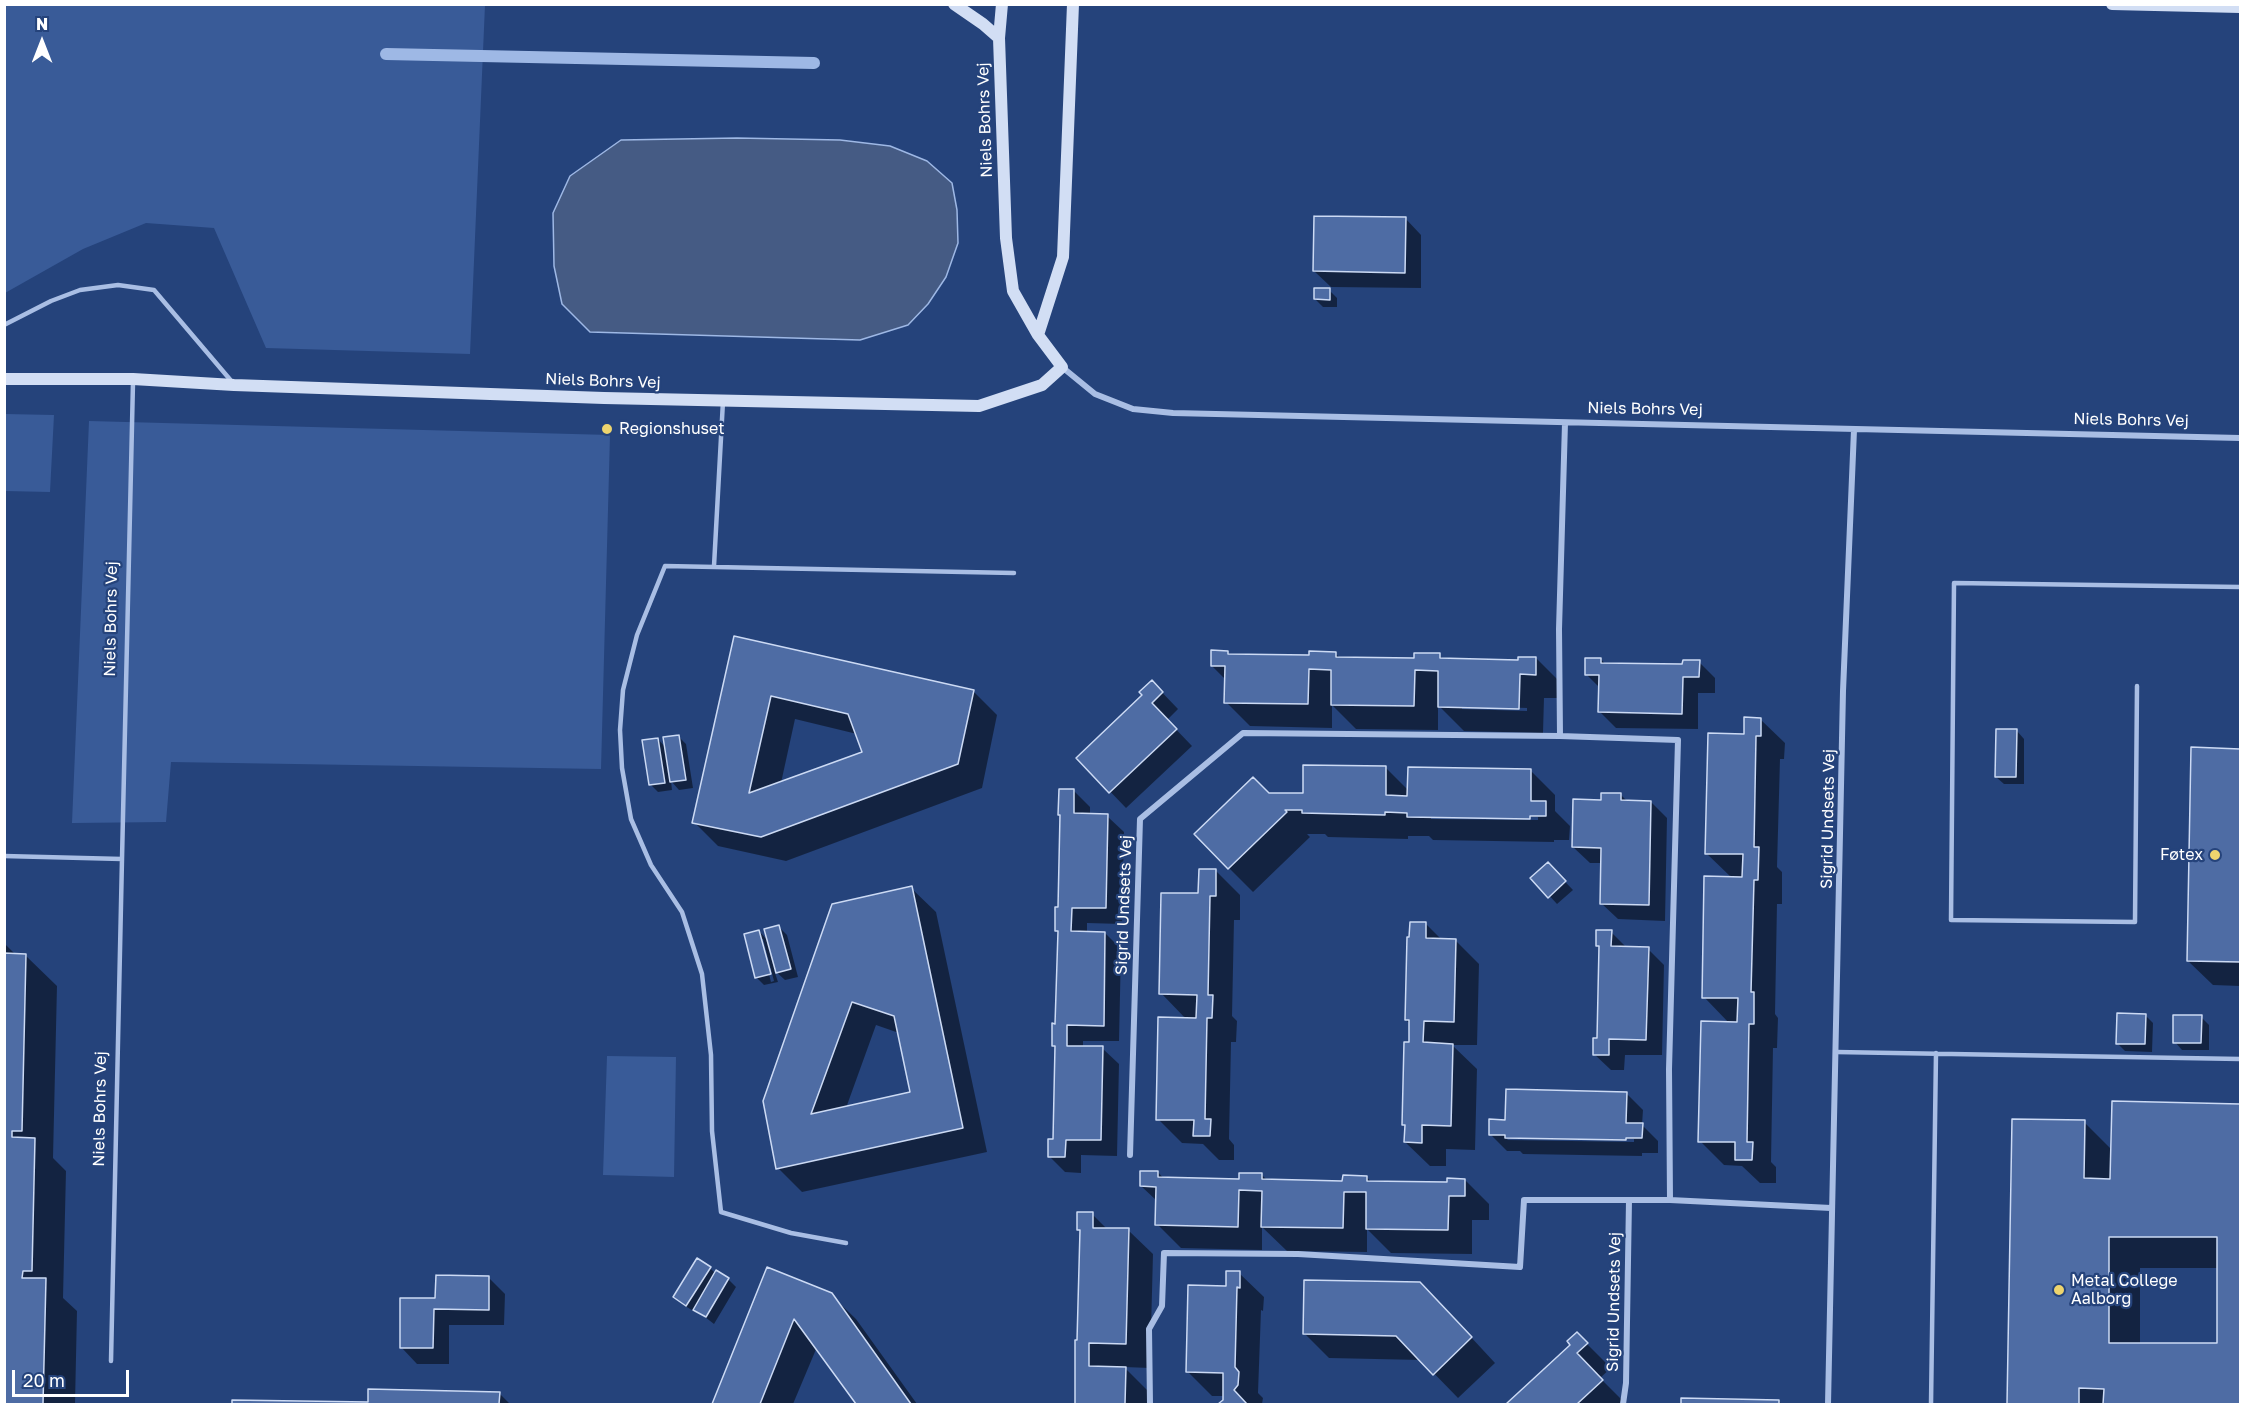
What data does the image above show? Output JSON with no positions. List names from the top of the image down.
{
  "streets": {
    "street": ["Niels Bohrs Vej", "Sigrid Undsets Vej"]
  },
  "crossings": [
    ["Niels Bohrs Vej", "Sigrid Undsets Vej"]
  ],
  "places": ["Regionshuset", "Føtex", "Metal College Aalborg"],
  "scale_bar": "20 m",
  "north": "top"
}
